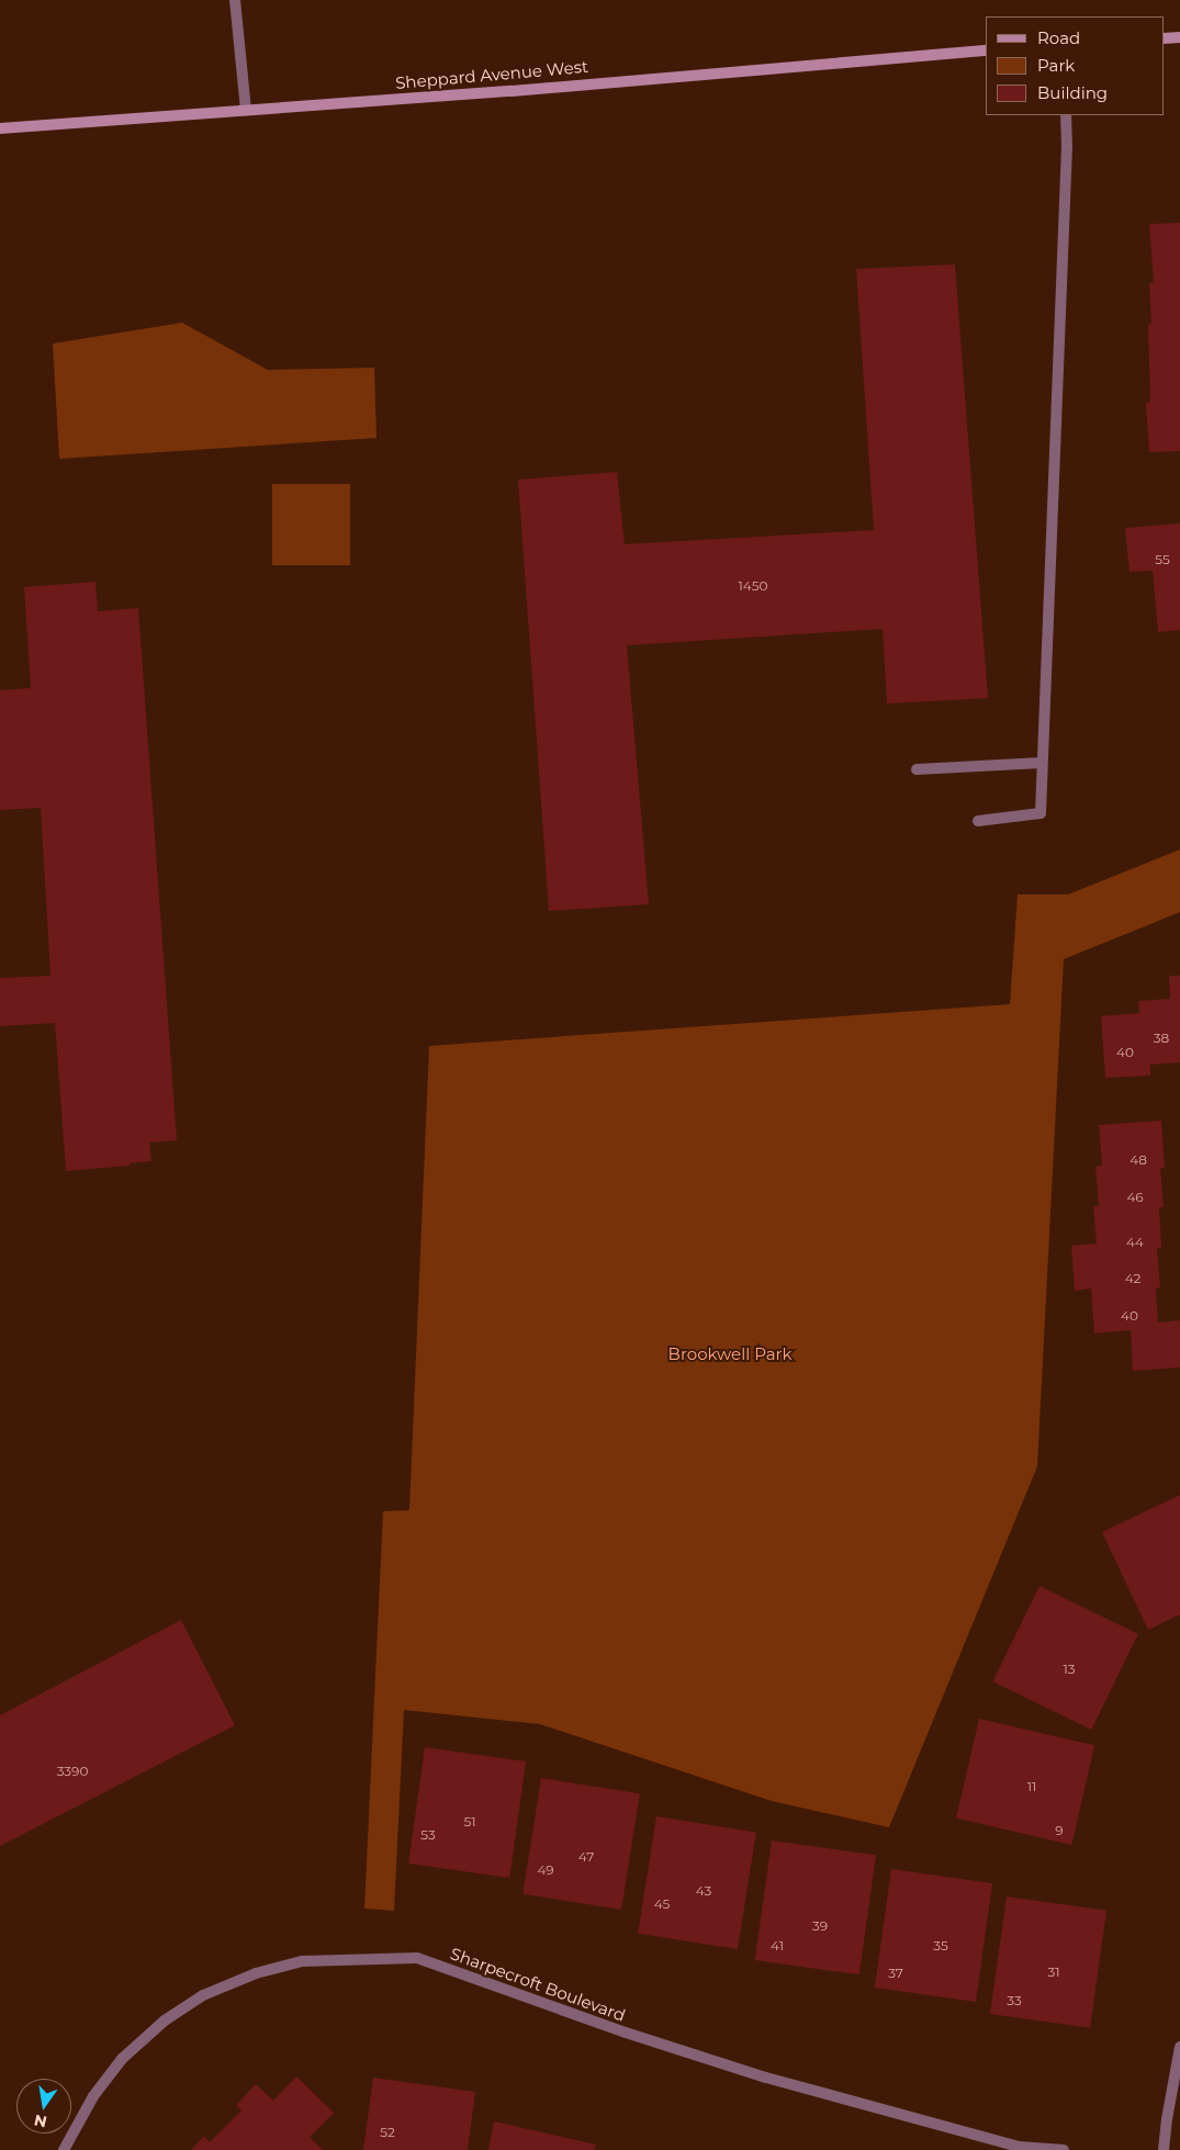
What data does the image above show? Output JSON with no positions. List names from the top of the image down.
{
  "streets": {
    "main road": ["Sheppard Avenue West"],
    "street": ["Sharpecroft Boulevard"]
  },
  "parks": ["Brookwell Park"],
  "house_numbers": [
    "55",
    "1450",
    "38",
    "40",
    "48",
    "46",
    "44",
    "42",
    "40",
    "13",
    "3390",
    "11",
    "51",
    "9",
    "53",
    "47",
    "49",
    "43",
    "45",
    "39",
    "41",
    "35",
    "31",
    "37",
    "33",
    "52"
  ],
  "legend": ["Road", "Park", "Building"],
  "north": "bottom"
}
